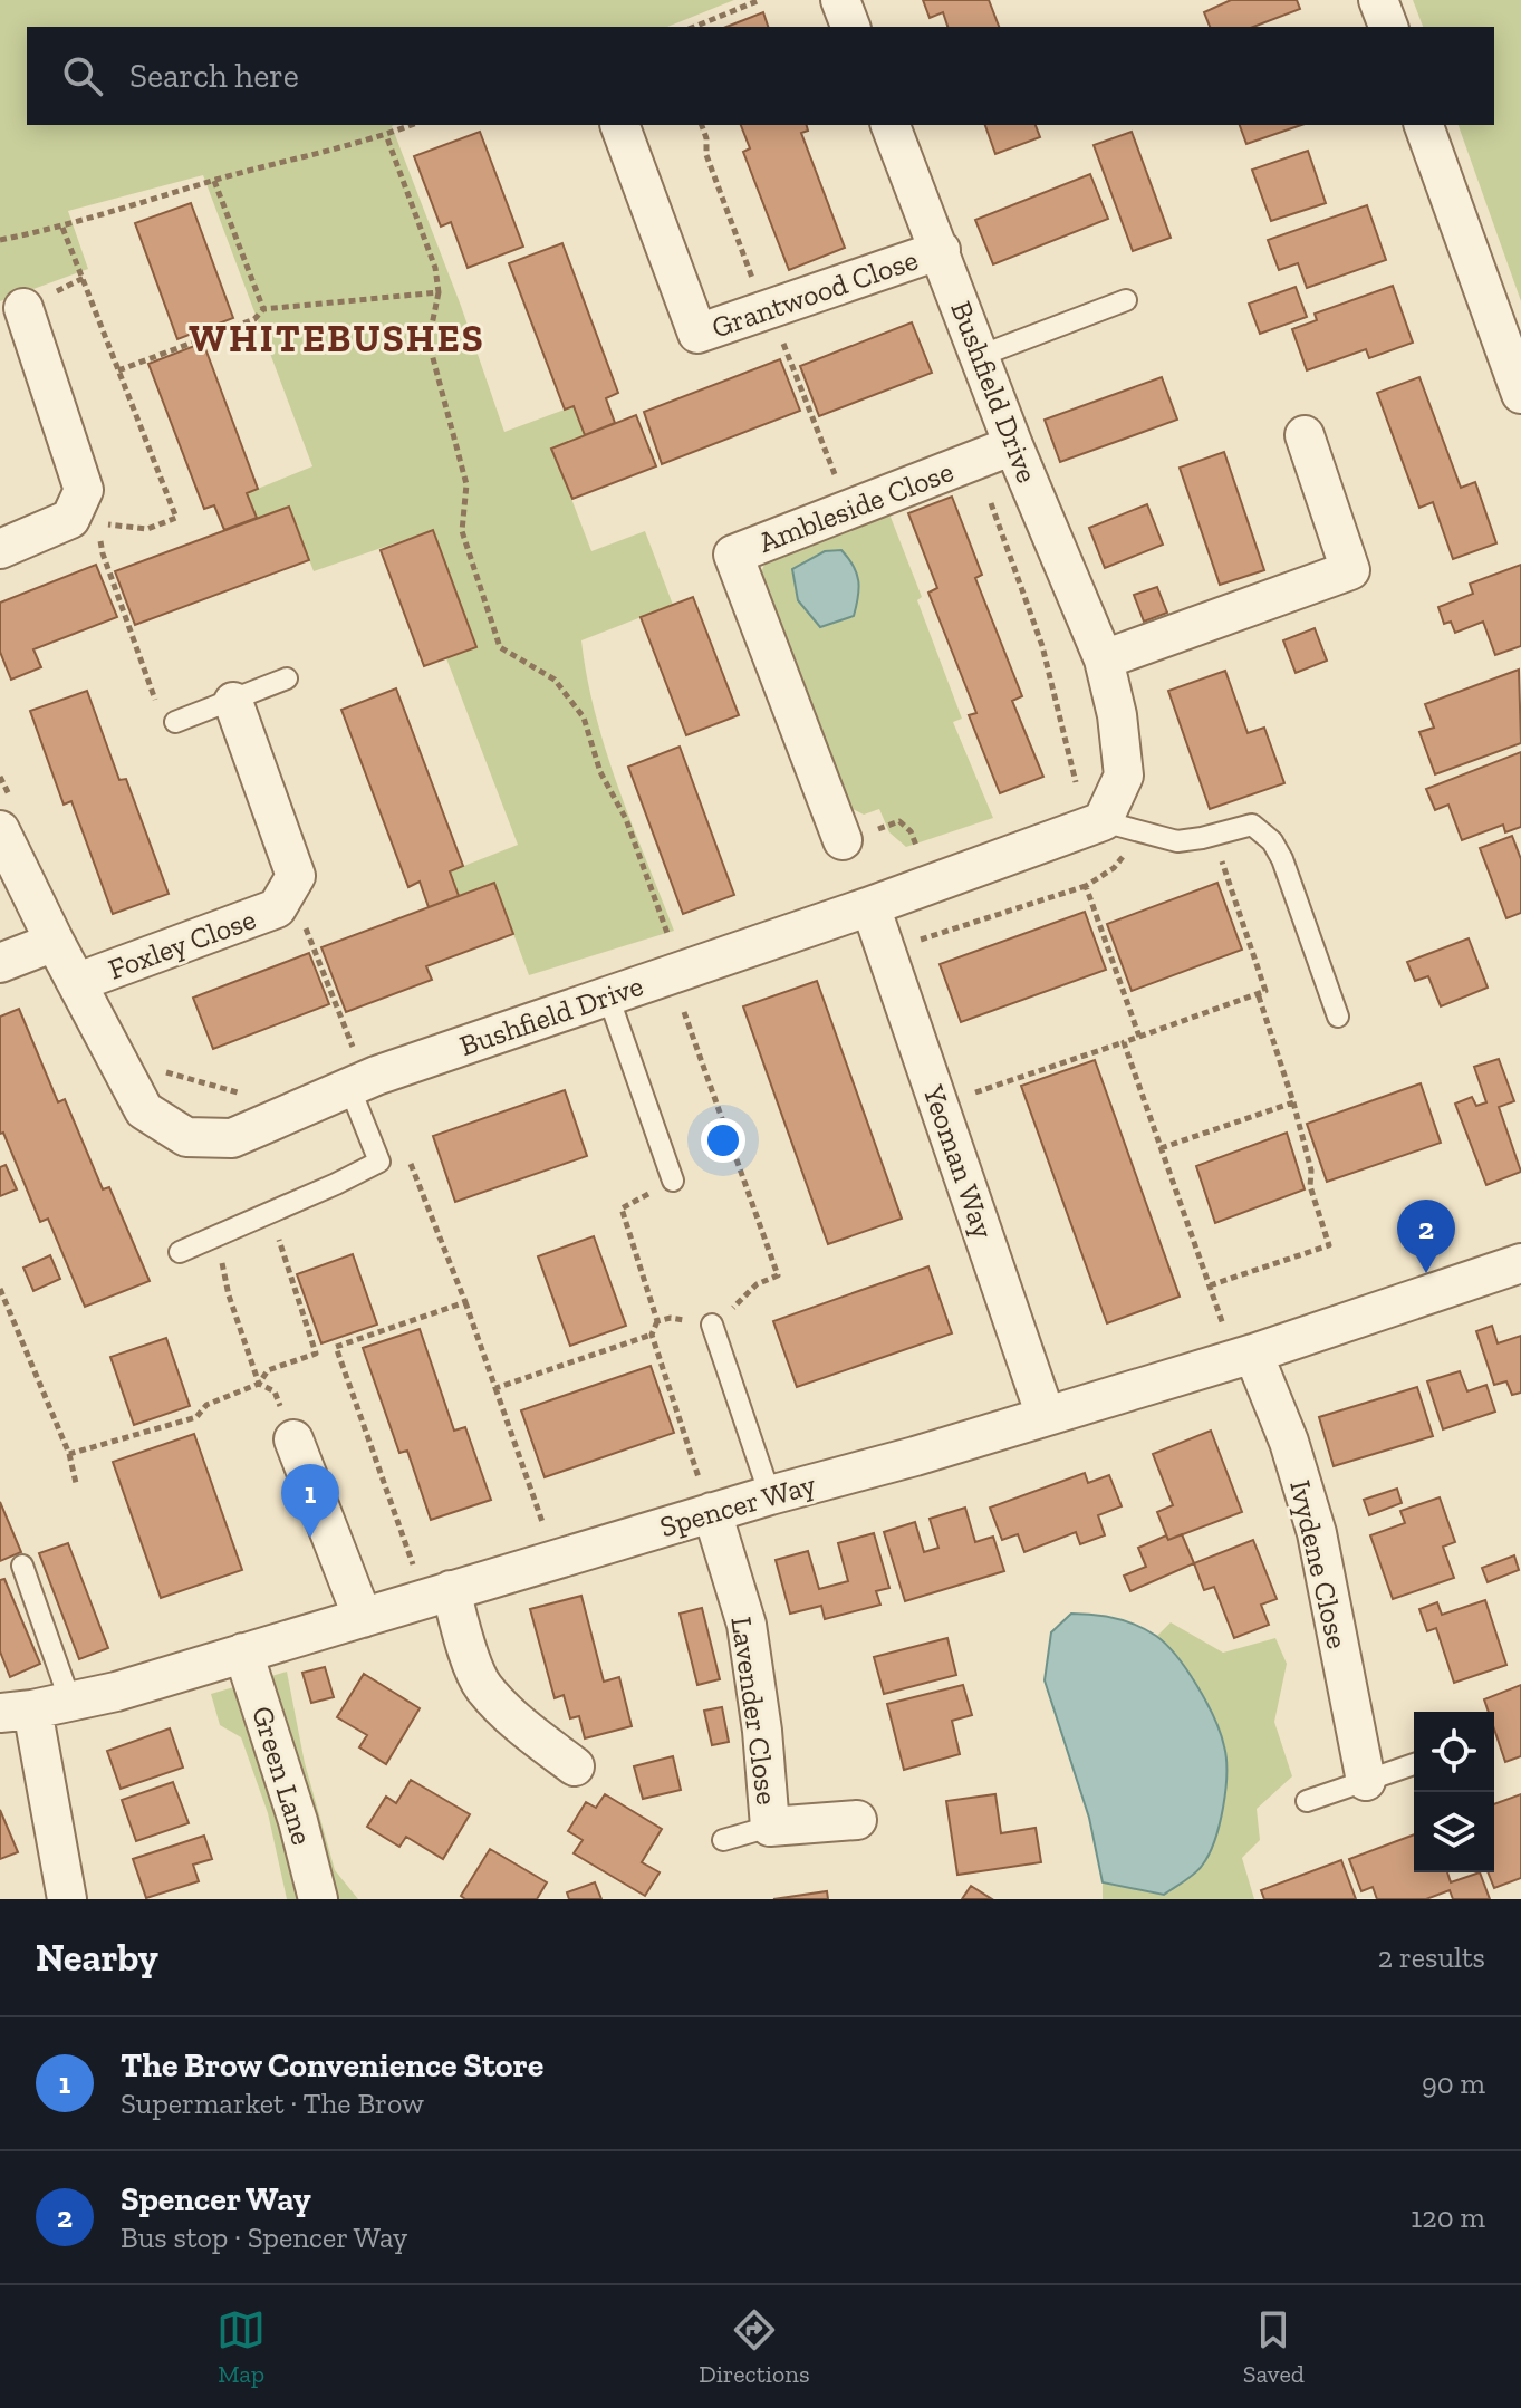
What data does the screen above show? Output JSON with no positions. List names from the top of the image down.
{
  "streets": {
    "street": [
      "Grantwood Close",
      "Bushfield Drive",
      "Ambleside Close",
      "Foxley Close",
      "Yeoman Way",
      "Spencer Way",
      "Ivydene Close",
      "Lavender Close",
      "Green Lane"
    ]
  },
  "crossings": [
    ["Grantwood Close", "Bushfield Drive"],
    ["Bushfield Drive", "Ambleside Close"],
    ["Bushfield Drive", "Foxley Close"],
    ["Bushfield Drive", "Yeoman Way"],
    ["Yeoman Way", "Spencer Way"],
    ["Spencer Way", "Ivydene Close"],
    ["Spencer Way", "Lavender Close"],
    ["Spencer Way", "Green Lane"]
  ],
  "districts": ["WHITEBUSHES"],
  "page": {
    "search": "Search here",
    "pins": ["2", "1"],
    "heading": ["Nearby", "2 results"],
    "list": [
      {
        "mark": "1",
        "name": "The Brow Convenience Store",
        "note": "Supermarket · The Brow",
        "value": "90 m"
      },
      {
        "mark": "2",
        "name": "Spencer Way",
        "note": "Bus stop · Spencer Way",
        "value": "120 m"
      }
    ],
    "nav": ["Map", "Directions", "Saved"]
  }
}
